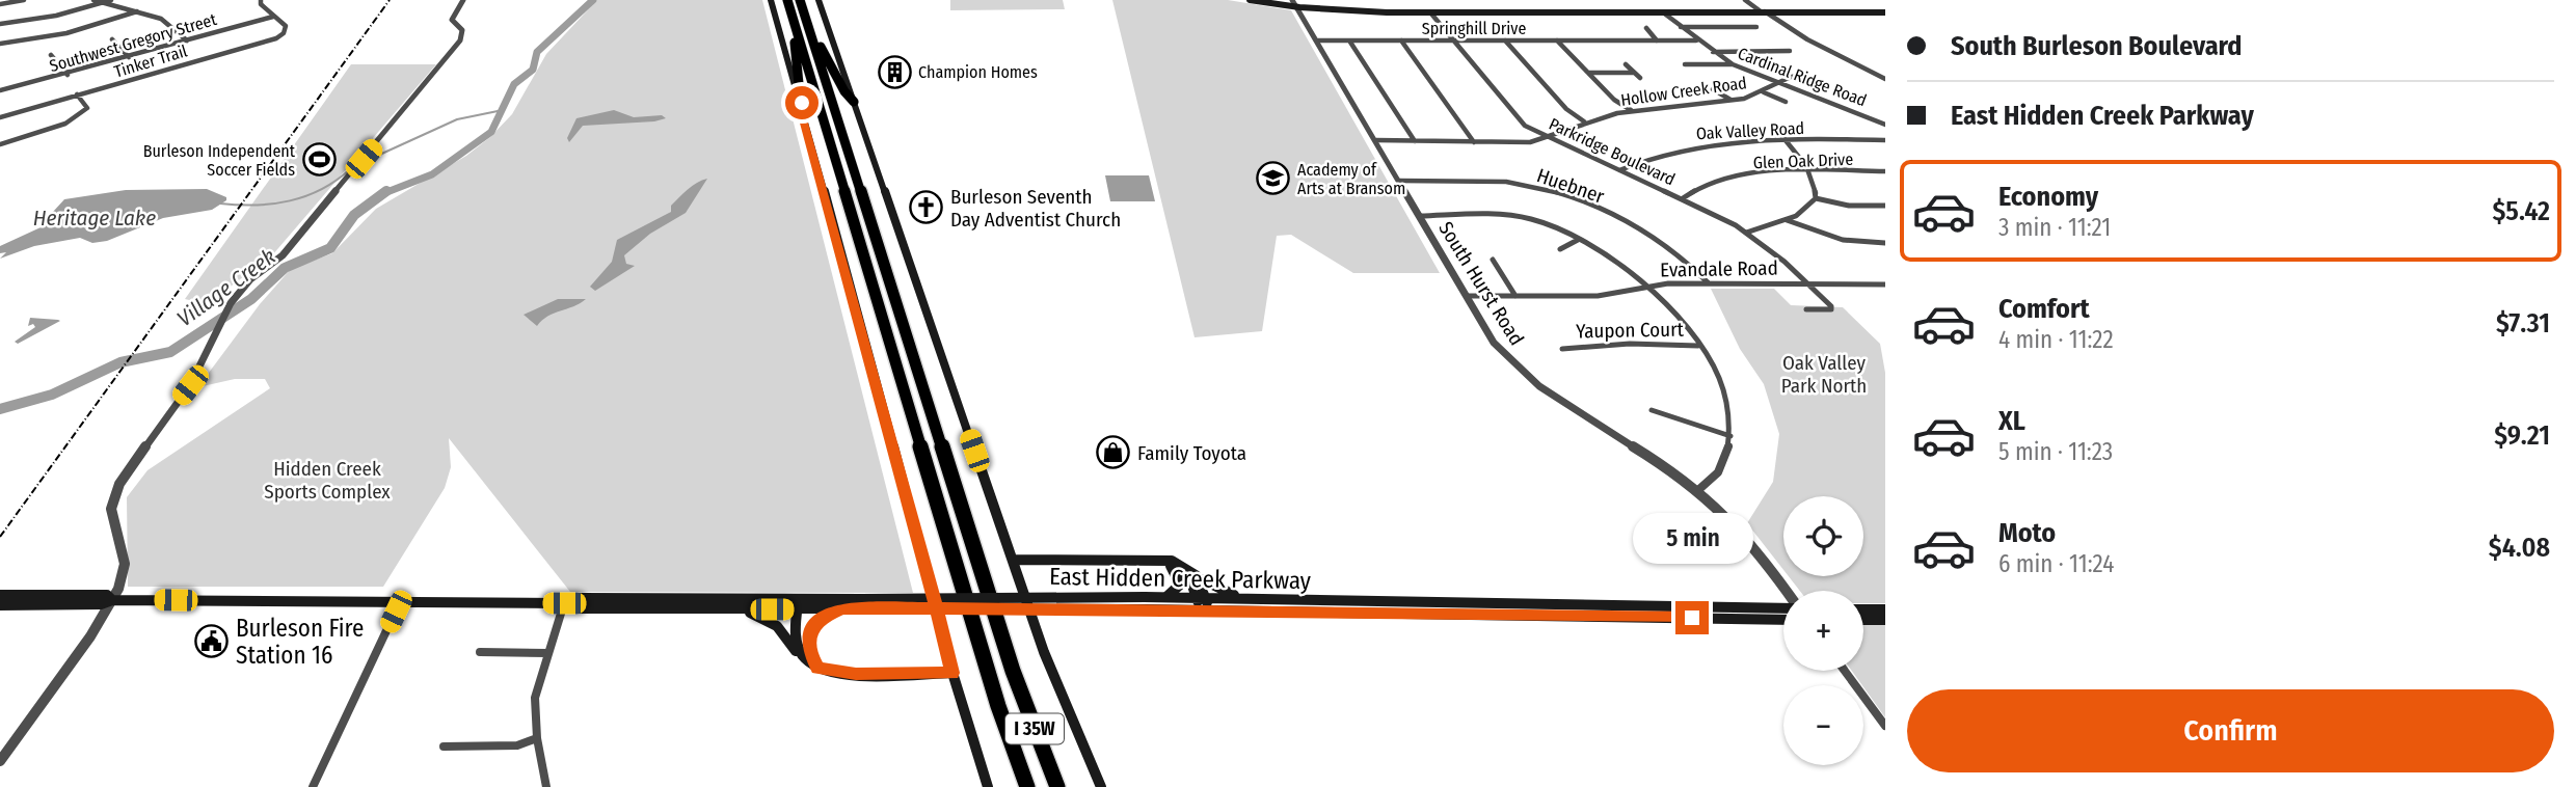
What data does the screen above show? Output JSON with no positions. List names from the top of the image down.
{
  "streets": {
    "highway": ["I 35W"],
    "main road": ["East Hidden Creek Parkway"],
    "street": [
      "Springhill Drive",
      "Southwest Gregory Street",
      "Tinker Trail",
      "Cardinal Ridge Road",
      "Hollow Creek Road",
      "Oak Valley Road",
      "Parkridge Boulevard",
      "Glen Oak Drive",
      "Huebner",
      "Evandale Road",
      "South Hurst Road",
      "Yaupon Court"
    ]
  },
  "crossings": [
    ["Springhill Drive", "Cardinal Ridge Road"],
    ["Springhill Drive", "Parkridge Boulevard"],
    ["Springhill Drive", "South Hurst Road"],
    ["Southwest Gregory Street", "Tinker Trail"],
    ["Cardinal Ridge Road", "Hollow Creek Road"],
    ["Hollow Creek Road", "Parkridge Boulevard"],
    ["Hollow Creek Road", "South Hurst Road"],
    ["Oak Valley Road", "Parkridge Boulevard"],
    ["Parkridge Boulevard", "Glen Oak Drive"],
    ["Parkridge Boulevard", "Evandale Road"],
    ["Huebner", "Evandale Road"],
    ["Huebner", "South Hurst Road"],
    ["Evandale Road", "South Hurst Road"]
  ],
  "water": ["Heritage Lake", "Village Creek"],
  "parks": ["Oak Valley Park North", "Hidden Creek Sports Complex"],
  "places": {
    "building": ["Champion Homes"],
    "sports": ["Burleson Independent Soccer Fields"],
    "school or university": ["Academy of Arts at Bransom"],
    "church": ["Burleson Seventh Day Adventist Church"],
    "shop": ["Family Toyota"],
    "public building": ["Burleson Fire Station 16"]
  },
  "page": {
    "banner": ["South Burleson Boulevard", "East Hidden Creek Parkway"],
    "list": [
      {
        "name": "Economy",
        "note": "3 min · 11:21",
        "value": "$5.42"
      },
      {
        "name": "Comfort",
        "note": "4 min · 11:22",
        "value": "$7.31"
      },
      {
        "name": "XL",
        "note": "5 min · 11:23",
        "value": "$9.21"
      },
      {
        "name": "Moto",
        "note": "6 min · 11:24",
        "value": "$4.08"
      }
    ],
    "map_buttons": ["+", "−"],
    "bubble": "5 min",
    "buttons": "Confirm"
  }
}
